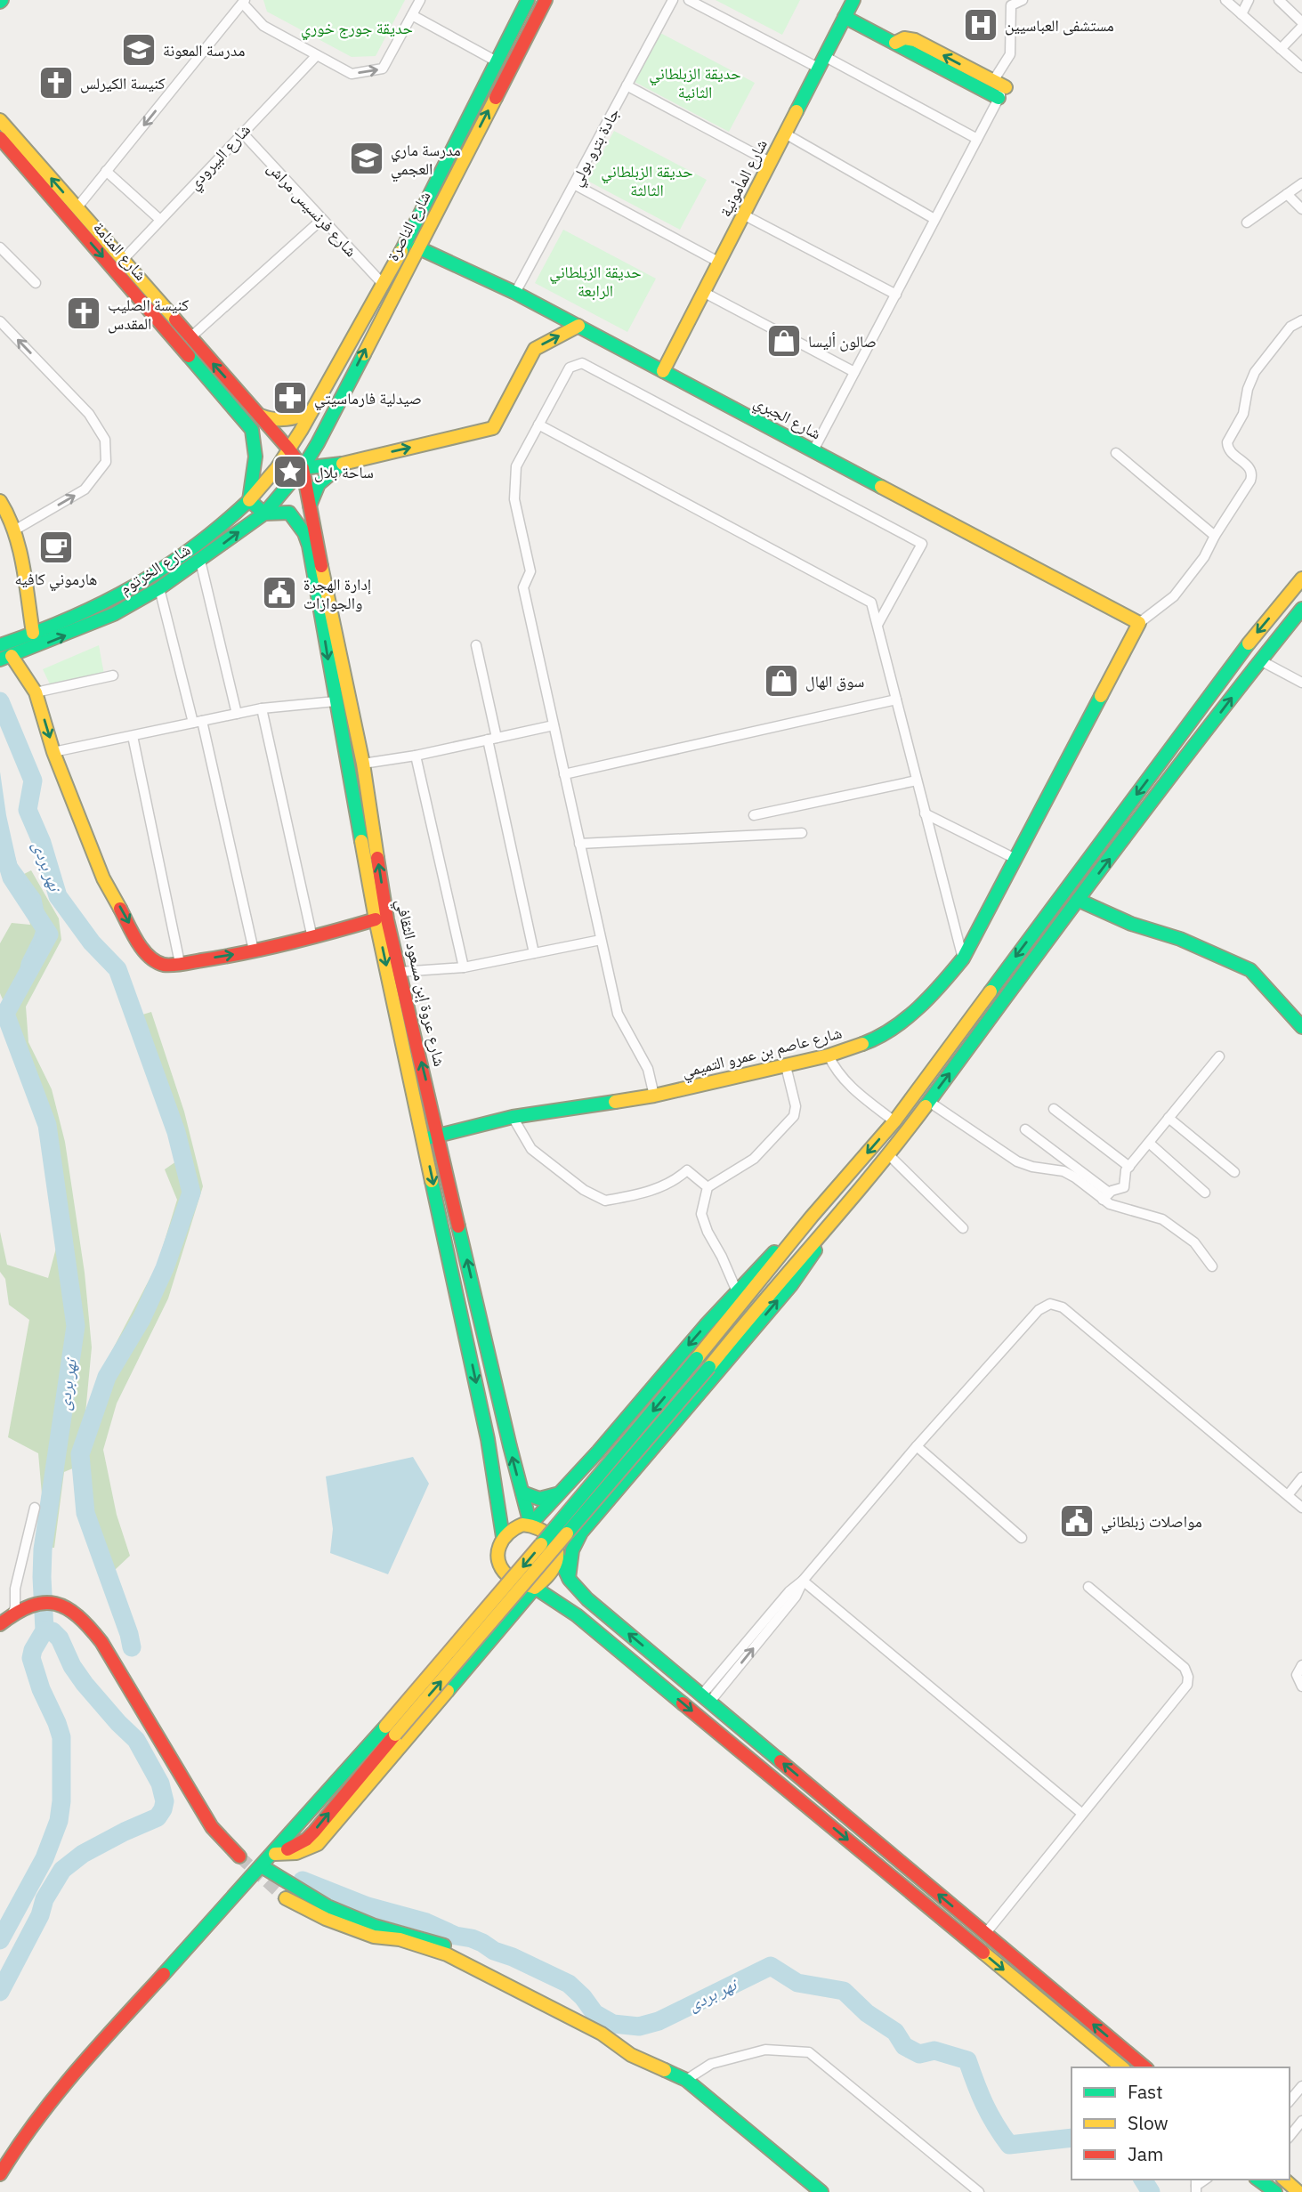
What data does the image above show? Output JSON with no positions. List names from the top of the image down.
{
  "streets": {
    "main road": [
      "شارع المأمونية",
      "شارع الناصرة",
      "شارع المنامة",
      "شارع الجبري",
      "شارع الخرتوم",
      "شارع عروة إبن مسعود الثقافي",
      "شارع عاصم بن عمرو التميمي"
    ],
    "street": ["جادة بترو بولي", "شارع البيرودي", "شارع فرنسيس مراش"]
  },
  "crossings": [
    ["جادة بترو بولي", "شارع الجبري"],
    ["شارع البيرودي", "شارع فرنسيس مراش"],
    ["شارع البيرودي", "شارع المنامة"],
    ["شارع المأمونية", "شارع الجبري"],
    ["شارع فرنسيس مراش", "شارع الناصرة"],
    ["شارع الناصرة", "شارع المنامة"],
    ["شارع الناصرة", "شارع الجبري"],
    ["شارع الناصرة", "شارع الخرتوم"],
    ["شارع الناصرة", "شارع عروة إبن مسعود الثقافي"],
    ["شارع المنامة", "شارع عروة إبن مسعود الثقافي"],
    ["شارع الجبري", "شارع عاصم بن عمرو التميمي"],
    ["شارع الخرتوم", "شارع عروة إبن مسعود الثقافي"],
    ["شارع عروة إبن مسعود الثقافي", "شارع عاصم بن عمرو التميمي"]
  ],
  "one_way": ["شارع الخرتوم"],
  "water": ["نهر بردى"],
  "parks": [
    "حديقة جورج خوري",
    "حديقة الزبلطاني الثانية",
    "حديقة الزبلطاني الثالثة",
    "حديقة الزبلطاني الرابعة"
  ],
  "places": {
    "hospital": ["مستشفى العباسيين"],
    "school or university": ["مدرسة المعونة", "مدرسة ماري العجمي"],
    "church": ["كنيسة الكيرلس", "كنيسة الصليب المقدس"],
    "shop": ["صالون أليسا", "سوق الهال"],
    "pharmacy": ["صيدلية فارماسيتي"],
    "place": ["ساحة بلال"],
    "cafe": ["هارموني كافيه"],
    "public building": ["إدارة الهجرة والجوازات", "مواصلات زبلطاني"]
  },
  "legend": ["Fast", "Slow", "Jam"]
}
